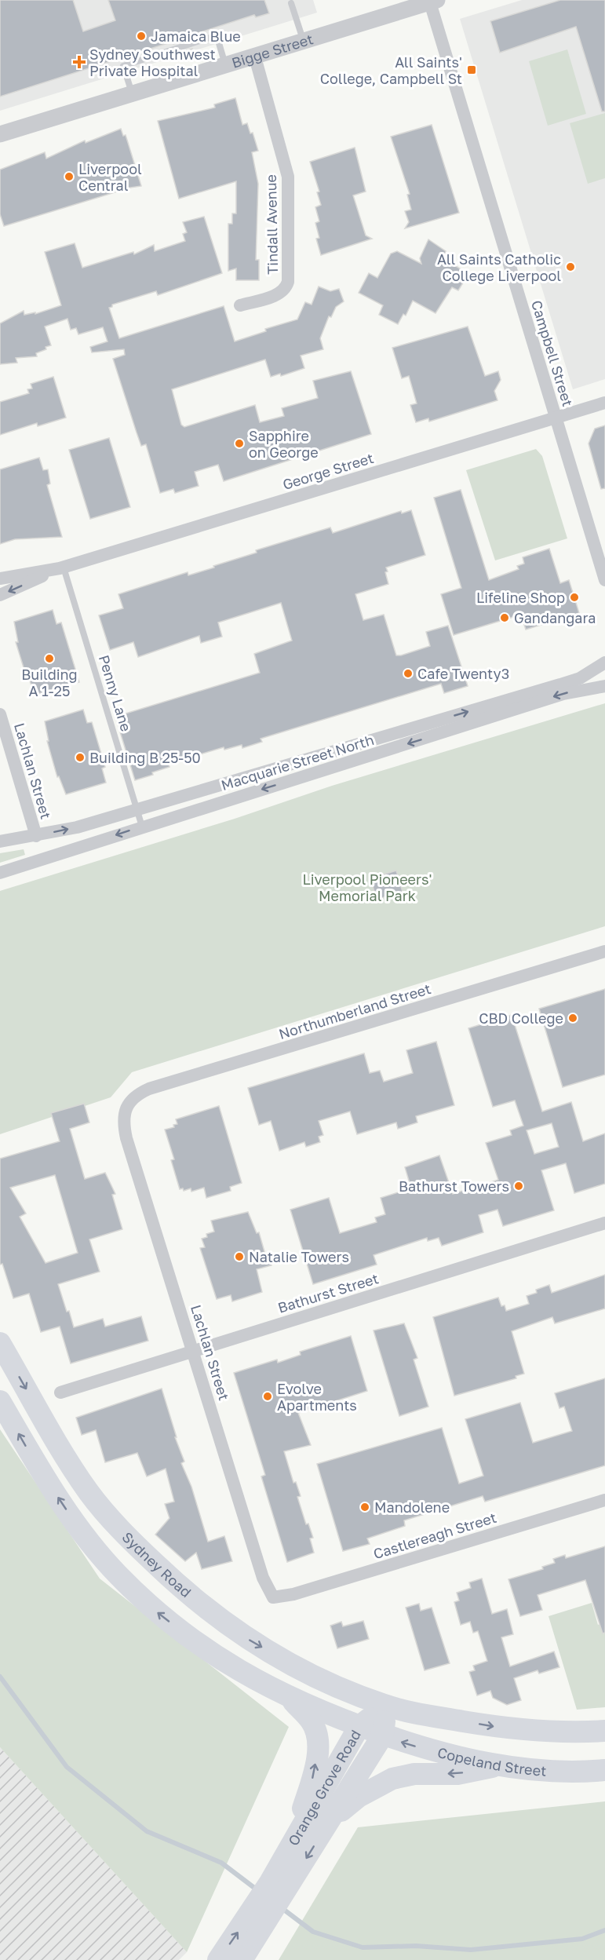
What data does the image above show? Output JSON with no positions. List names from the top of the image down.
{
  "streets": {
    "highway": ["Sydney Road", "Copeland Street", "Orange Grove Road"],
    "street": [
      "Bigge Street",
      "Tindall Avenue",
      "Campbell Street",
      "George Street",
      "Macquarie Street North",
      "Lachlan Street",
      "Northumberland Street",
      "Bathurst Street",
      "Castlereagh Street"
    ],
    "lane": ["Penny Lane"]
  },
  "crossings": [
    ["Bigge Street", "Tindall Avenue"],
    ["Bigge Street", "Campbell Street"],
    ["Campbell Street", "George Street"],
    ["George Street", "Penny Lane"],
    ["Penny Lane", "Macquarie Street North"],
    ["Macquarie Street North", "Lachlan Street"],
    ["Lachlan Street", "Northumberland Street"],
    ["Lachlan Street", "Bathurst Street"],
    ["Lachlan Street", "Castlereagh Street"],
    ["Sydney Road", "Orange Grove Road"],
    ["Copeland Street", "Orange Grove Road"]
  ],
  "parks": ["Liverpool Pioneers' Memorial Park"],
  "places": {
    "other": [
      "Jamaica Blue",
      "Liverpool Central",
      "All Saints Catholic College Liverpool",
      "Sapphire on George",
      "Lifeline Shop",
      "Gandangara",
      "Building A 1-25",
      "Cafe Twenty3",
      "Building B 25-50",
      "CBD College",
      "Bathurst Towers",
      "Natalie Towers",
      "Evolve Apartments",
      "Mandolene"
    ],
    "health": ["Sydney Southwest Private Hospital"],
    "transit": ["All Saints' College, Campbell St"]
  }
}
